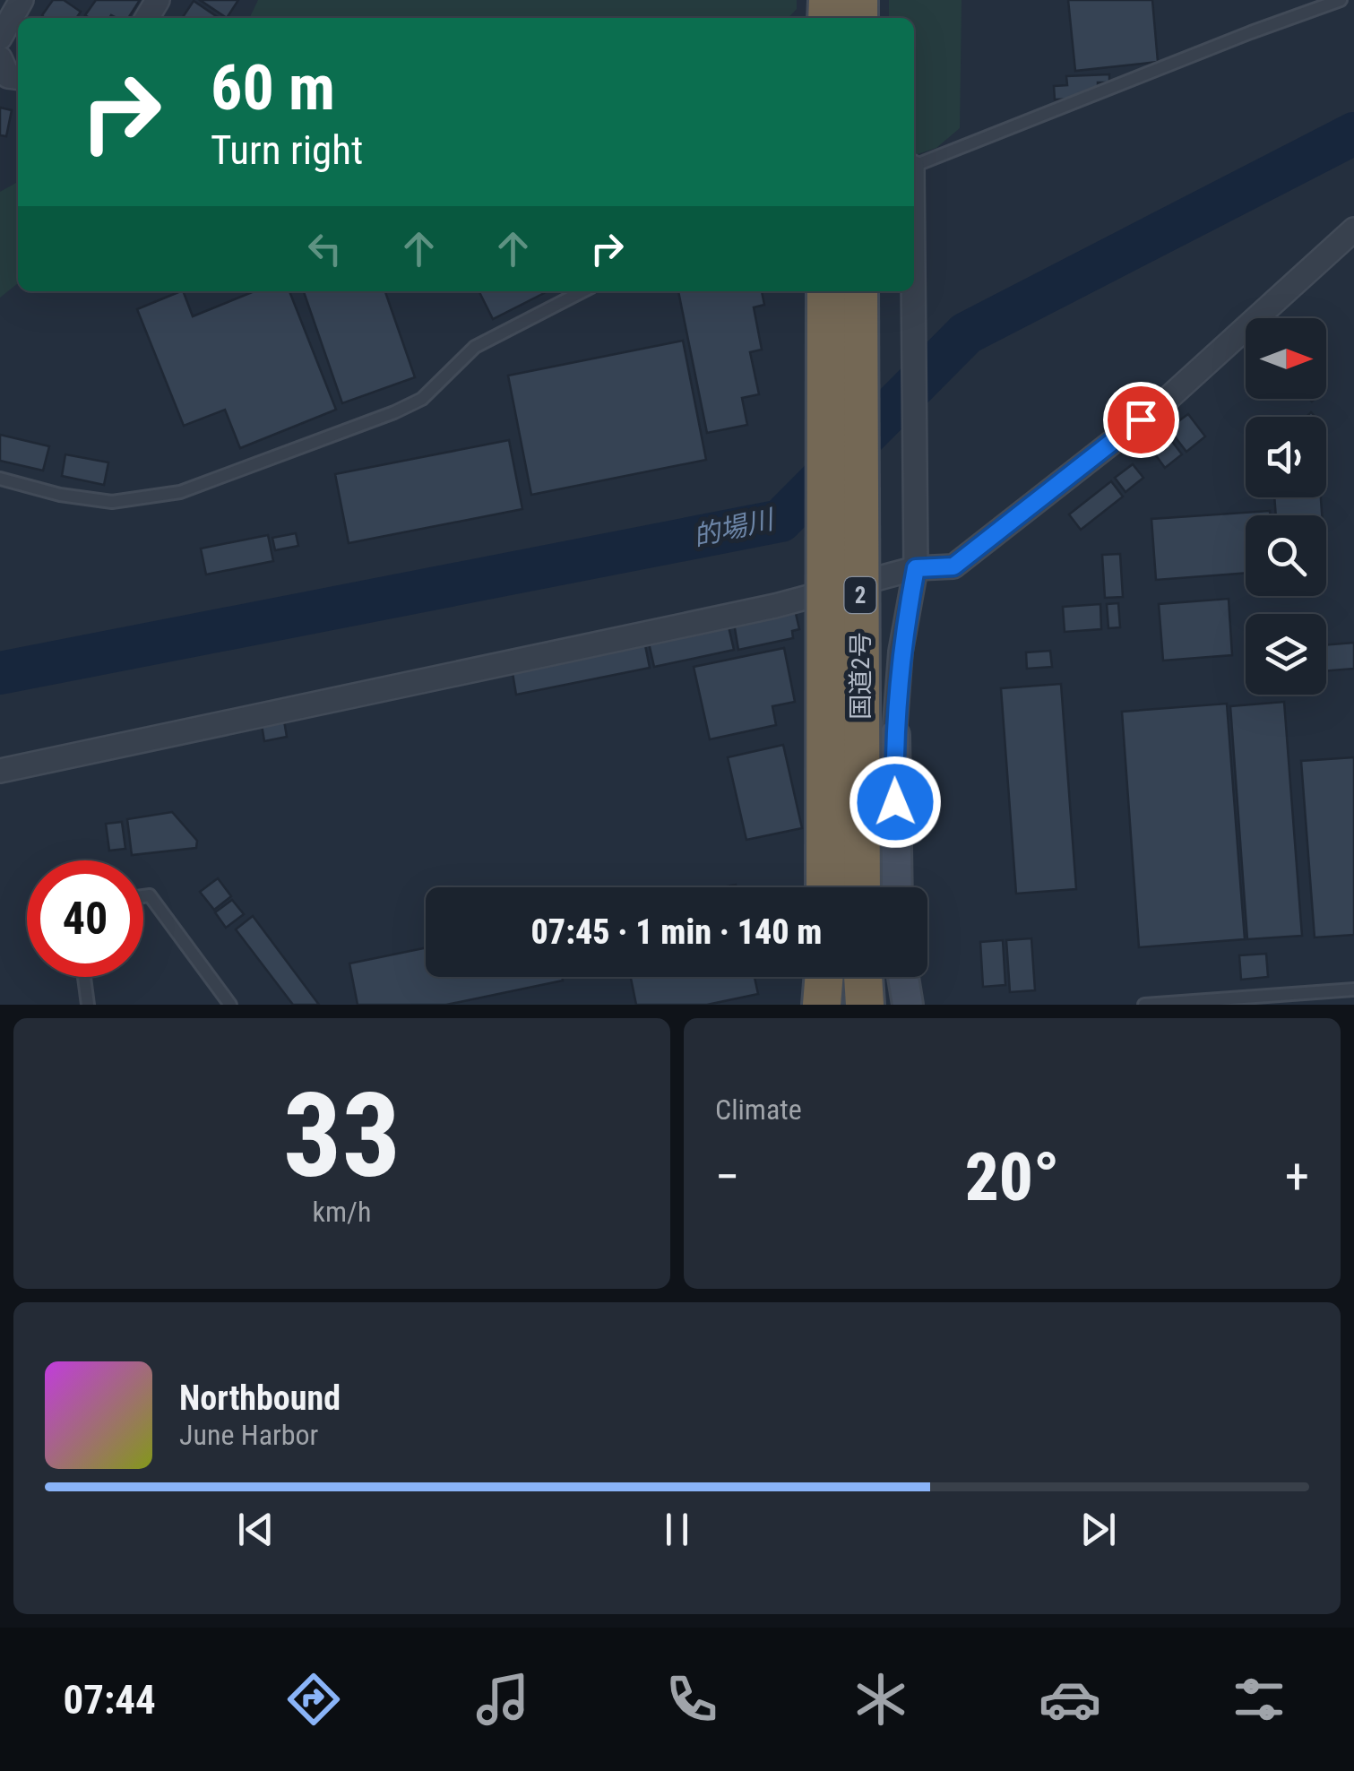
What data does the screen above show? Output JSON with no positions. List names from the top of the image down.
{
  "streets": {
    "highway": ["2", "国道2号"]
  },
  "water": ["的場川"],
  "north": "right",
  "page": {
    "turn": ["60 m", "Turn right"],
    "limit": "40",
    "trip": "07:45 · 1 min · 140 m",
    "tile": [
      ["33", "km/h"],
      "Climate"
    ],
    "heat": ["−", "20°", "+"],
    "song": ["Northbound", "June Harbor"],
    "tabs": "07:44"
  }
}
